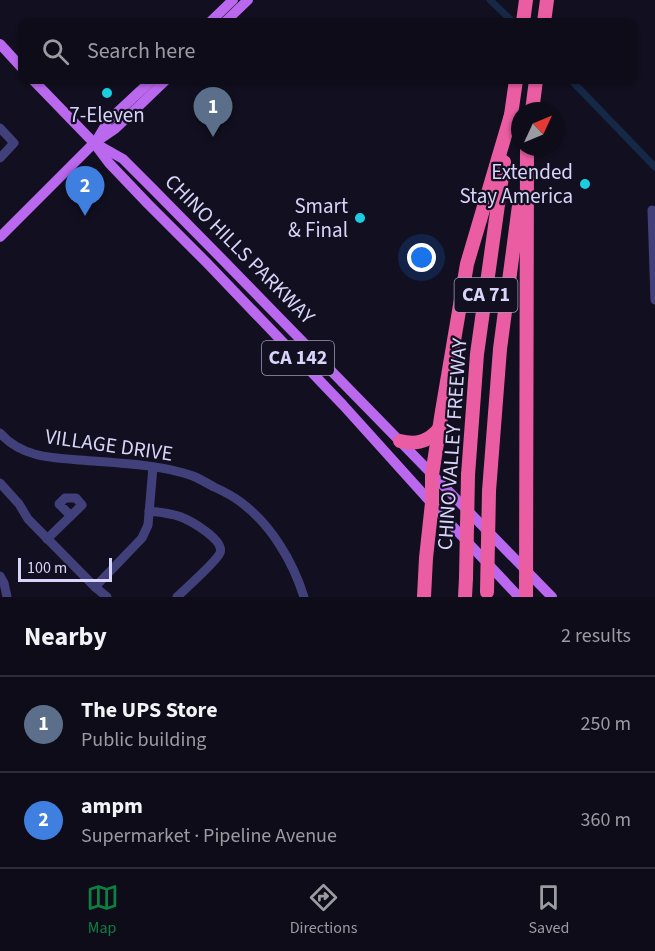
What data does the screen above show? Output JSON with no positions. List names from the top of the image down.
{
  "streets": {
    "highway": ["CA 71", "CHINO VALLEY FREEWAY"],
    "main road": ["CHINO HILLS PARKWAY", "CA 142"],
    "street": ["VILLAGE DRIVE"]
  },
  "places": ["7-Eleven", "Extended Stay America", "Smart & Final"],
  "scale_bar": "100 m",
  "north": "top right",
  "page": {
    "search": "Search here",
    "pins": ["1", "2"],
    "scale": "100 m",
    "heading": ["Nearby", "2 results"],
    "list": [
      {
        "mark": "1",
        "name": "The UPS Store",
        "note": "Public building",
        "value": "250 m"
      },
      {
        "mark": "2",
        "name": "ampm",
        "note": "Supermarket · Pipeline Avenue",
        "value": "360 m"
      }
    ],
    "nav": ["Map", "Directions", "Saved"]
  }
}
